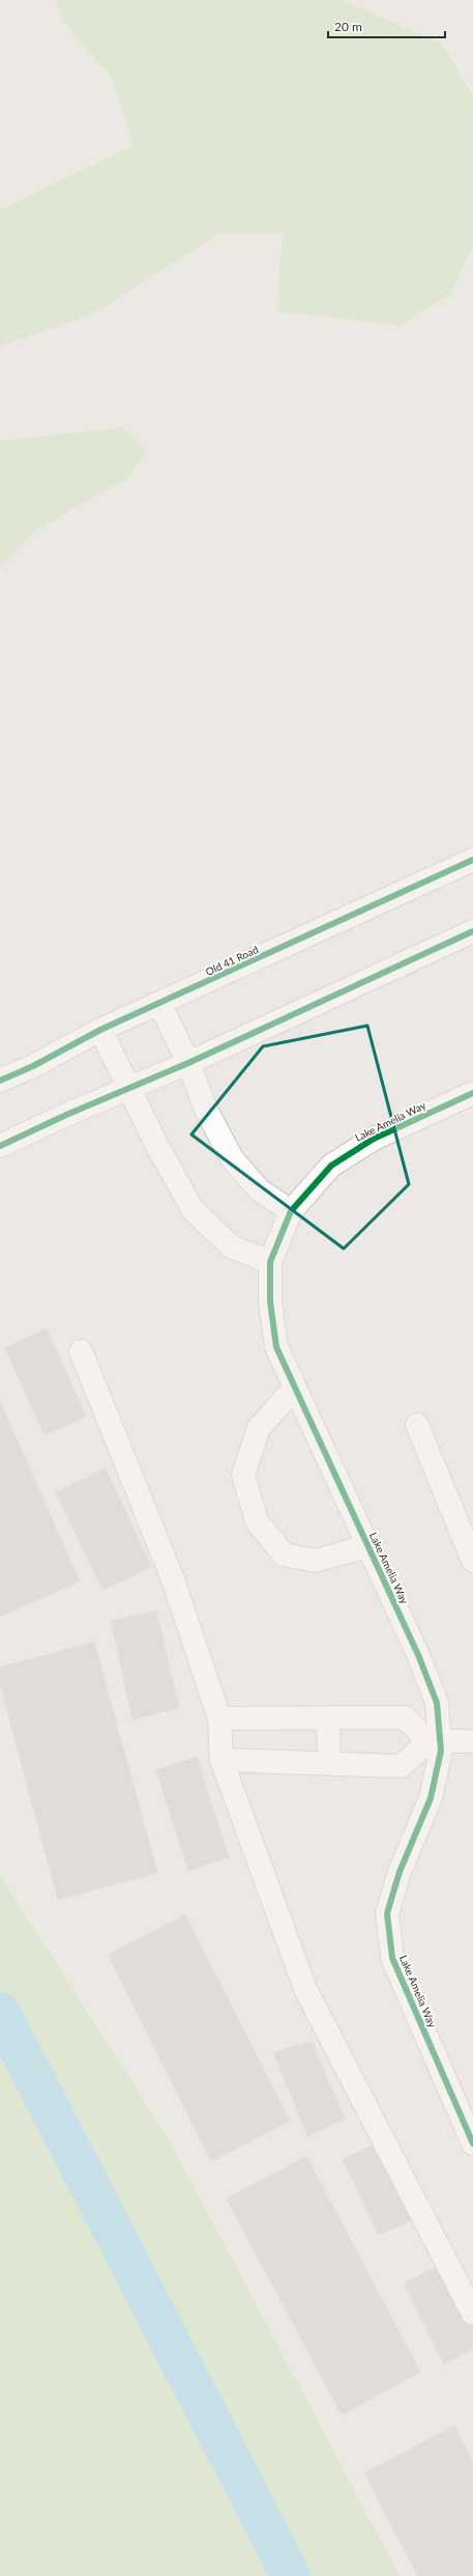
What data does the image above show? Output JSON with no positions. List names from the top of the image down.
{
  "streets": {
    "street": ["Old 41 Road", "Lake Amelia Way"]
  },
  "scale_bar": "20 m"
}
